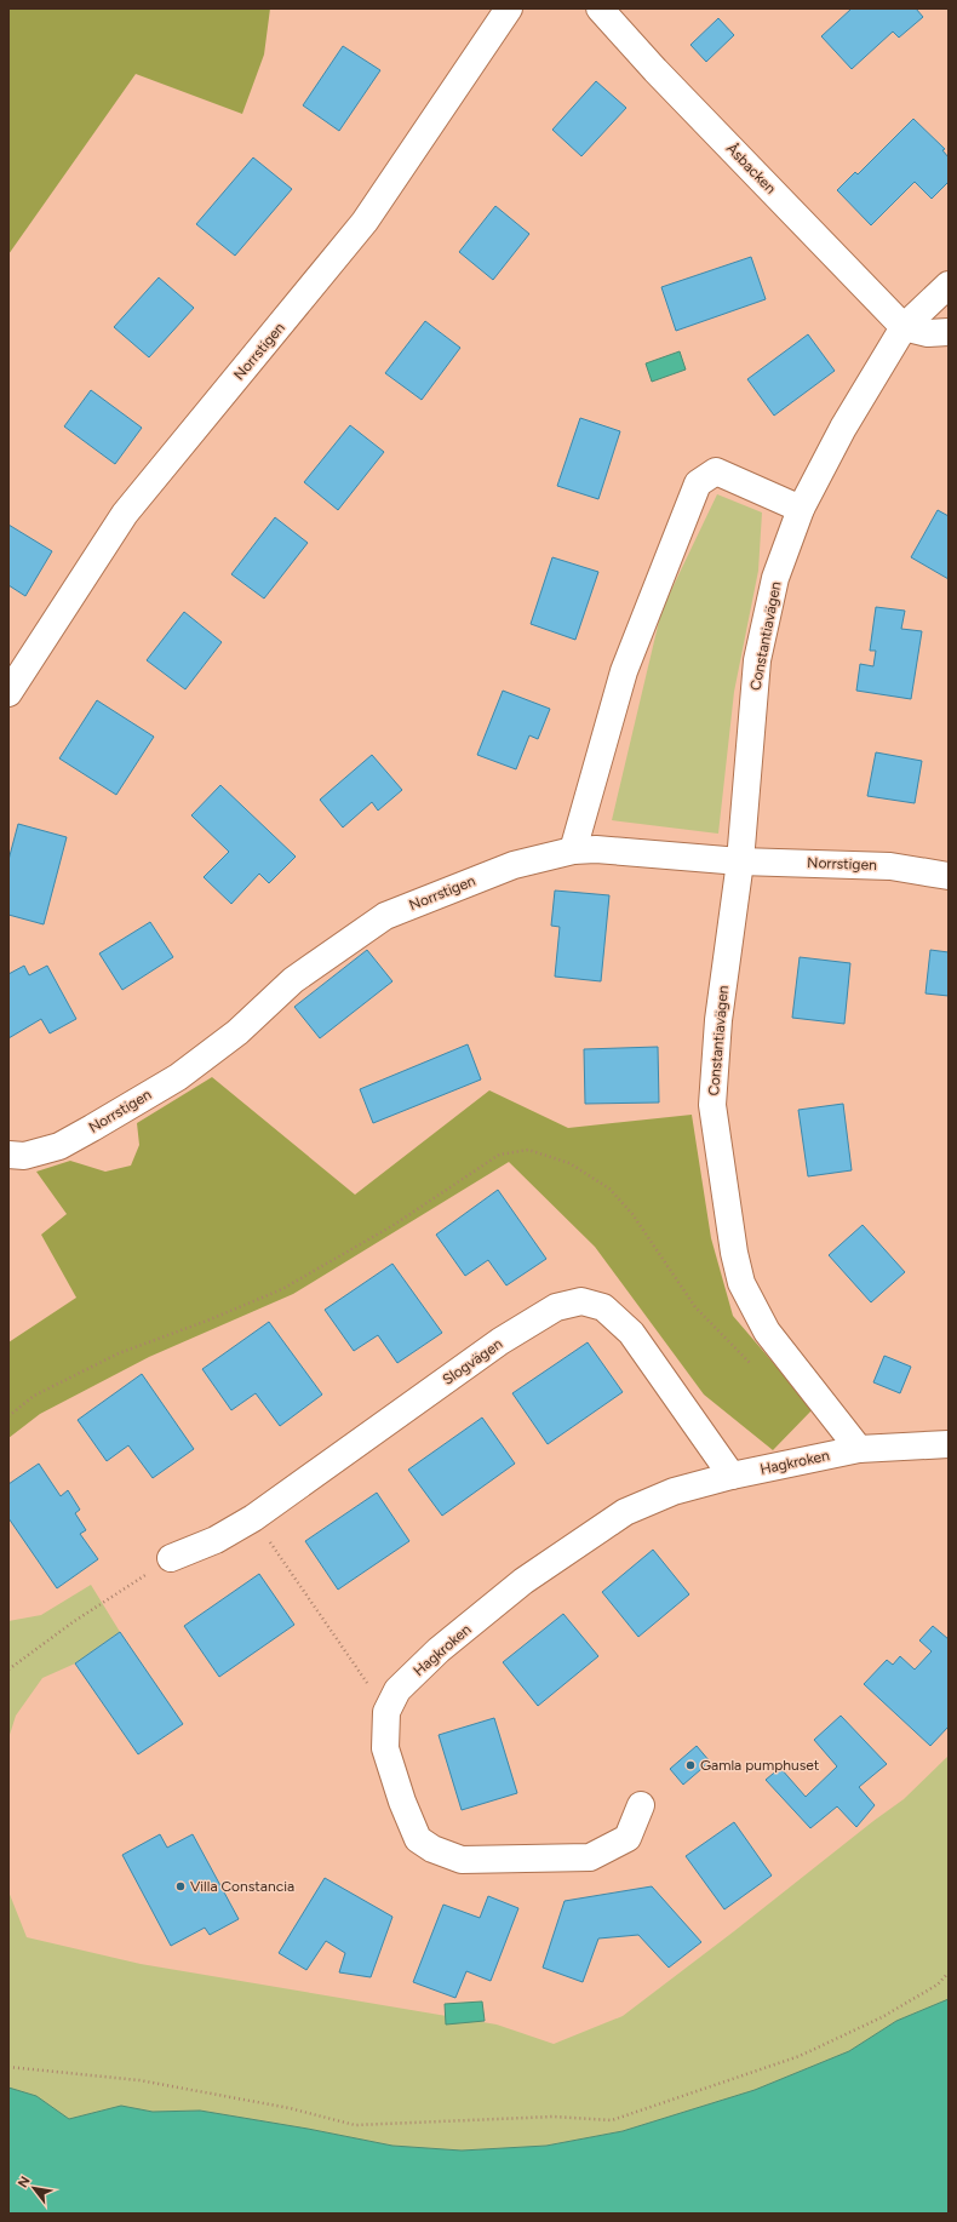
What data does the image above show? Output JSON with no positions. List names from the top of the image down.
{
  "streets": {
    "street": [
      "Åsbacken",
      "Norrstigen",
      "Constantiavägen",
      "Slogvägen",
      "Hagkroken"
    ]
  },
  "crossings": [
    ["Åsbacken", "Constantiavägen"],
    ["Norrstigen", "Constantiavägen"],
    ["Constantiavägen", "Hagkroken"],
    ["Slogvägen", "Hagkroken"]
  ],
  "places": ["Gamla pumphuset", "Villa Constancia"],
  "north": "top left"
}
